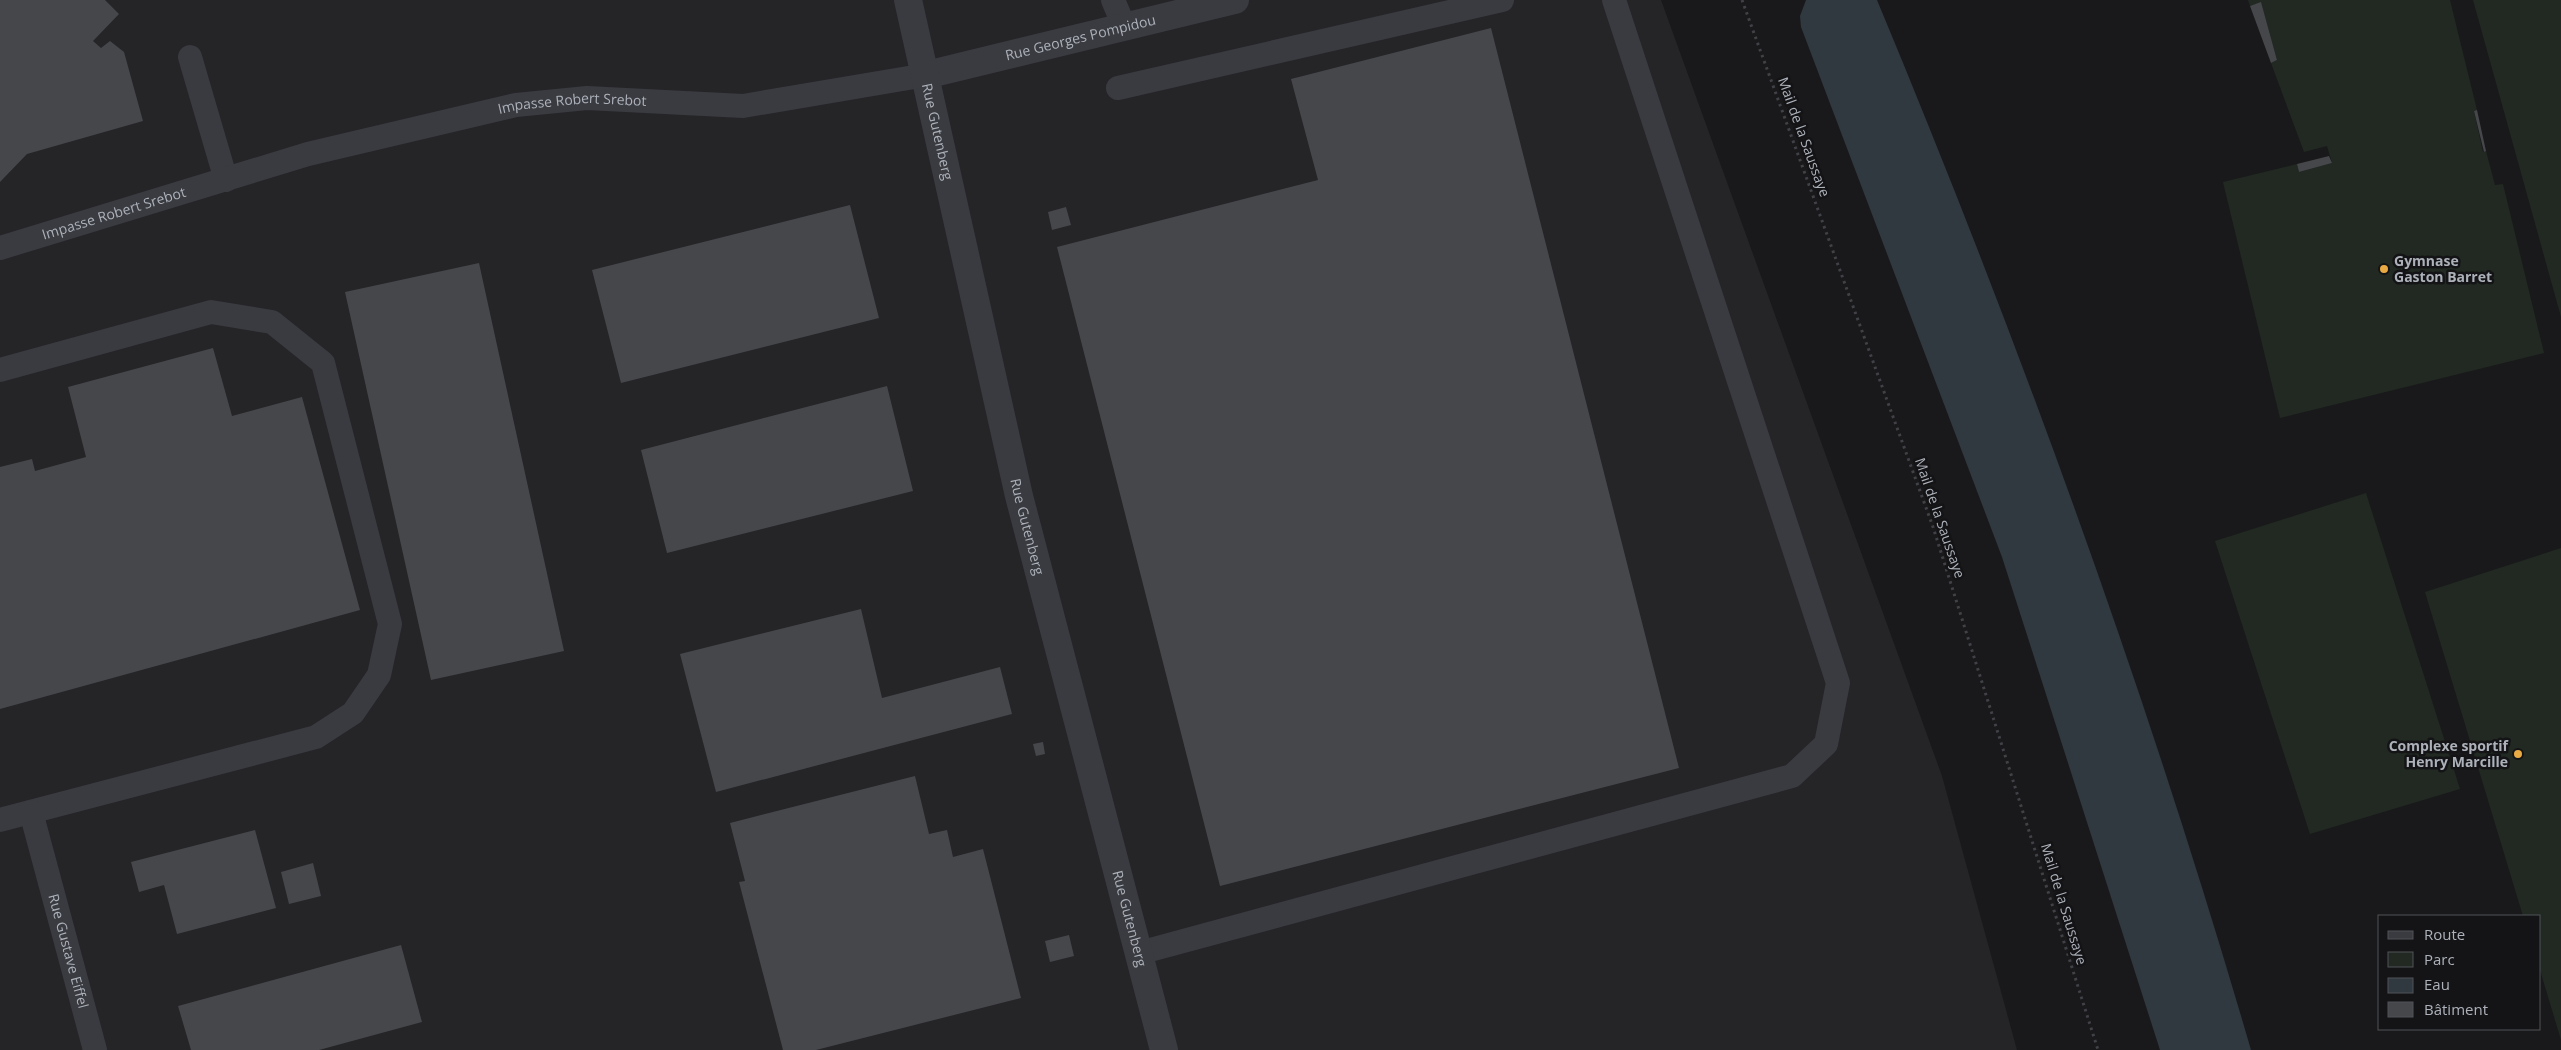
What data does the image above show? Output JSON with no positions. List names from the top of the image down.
{
  "streets": {
    "street": ["Rue Georges Pompidou", "Rue Gutenberg"],
    "lane": ["Impasse Robert Srebot", "Rue Gustave Eiffel"],
    "path": ["Mail de la Saussaye"]
  },
  "crossings": [
    ["Rue Georges Pompidou", "Impasse Robert Srebot"],
    ["Rue Georges Pompidou", "Rue Gutenberg"],
    ["Impasse Robert Srebot", "Rue Gutenberg"]
  ],
  "places": ["Gymnase Gaston Barret", "Complexe sportif Henry Marcille"],
  "legend": [
    "Route",
    "Parc",
    "Eau",
    "Bâtiment"
  ]
}
